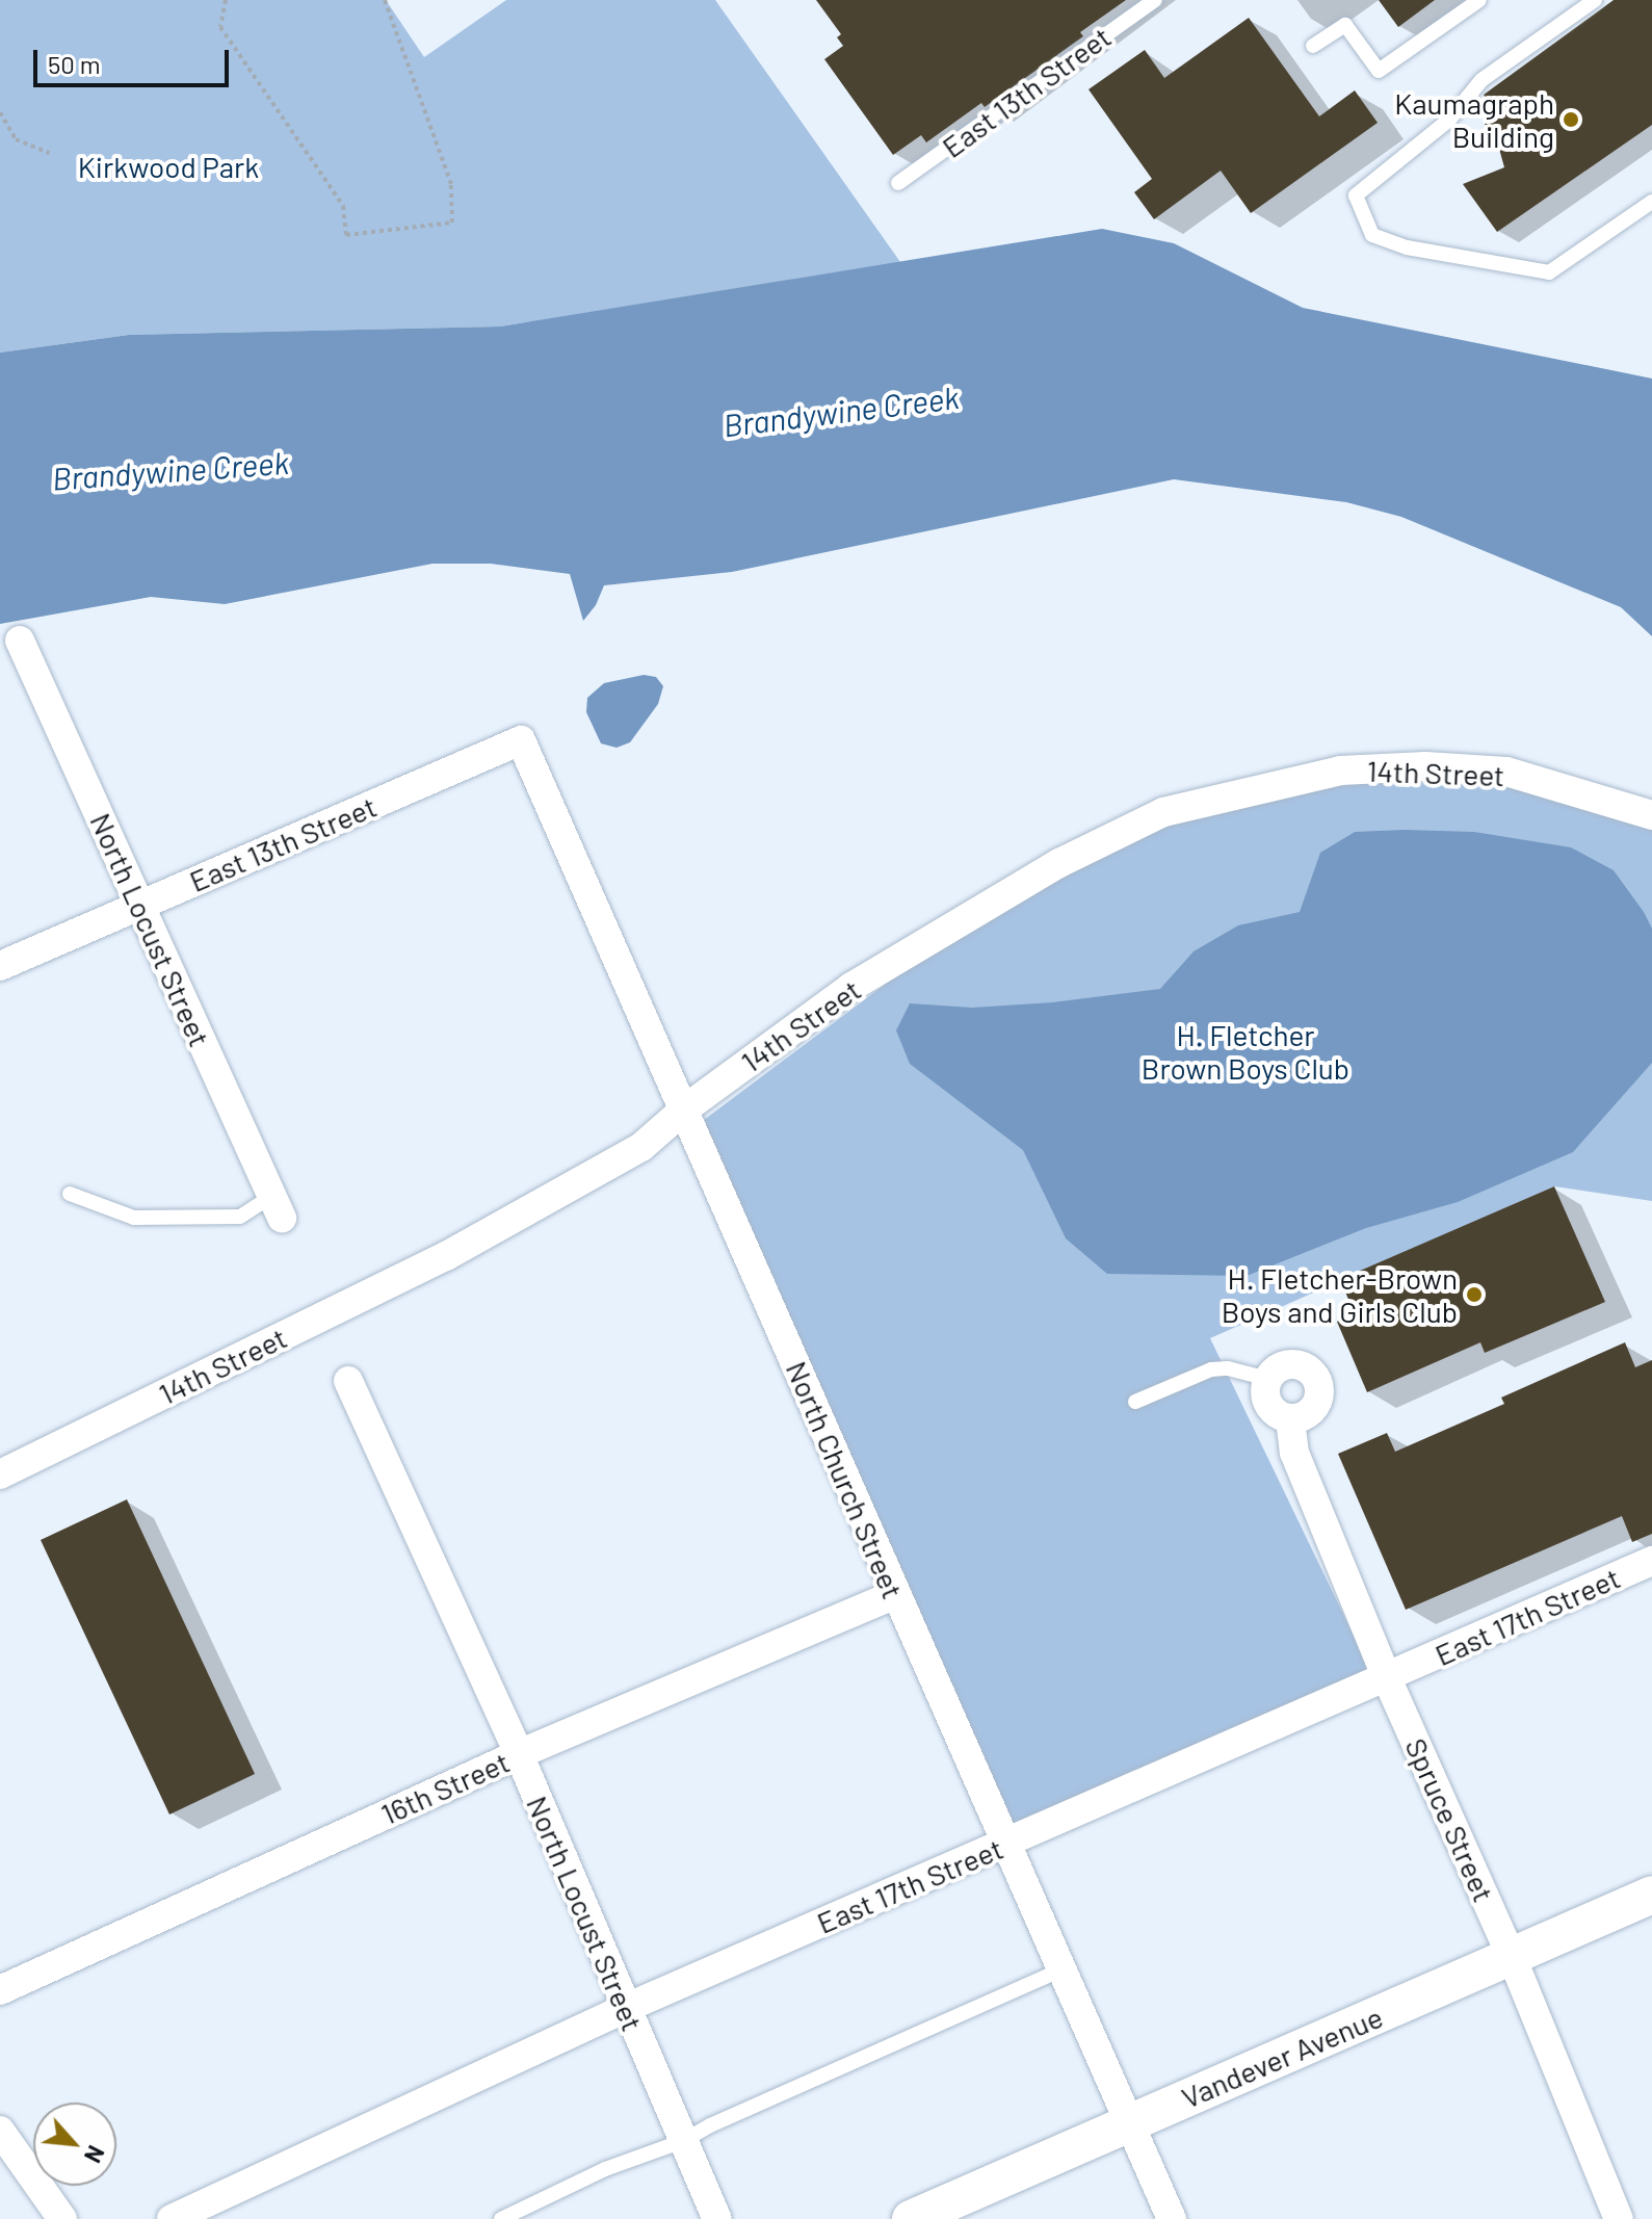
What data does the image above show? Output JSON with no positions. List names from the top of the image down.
{
  "streets": {
    "street": [
      "East 13th Street",
      "14th Street",
      "North Locust Street",
      "North Church Street",
      "East 17th Street",
      "16th Street",
      "Spruce Street",
      "Vandever Avenue"
    ]
  },
  "crossings": [
    ["East 13th Street", "North Locust Street"],
    ["East 13th Street", "North Church Street"],
    ["14th Street", "North Church Street"],
    ["North Locust Street", "East 17th Street"],
    ["North Locust Street", "16th Street"],
    ["North Church Street", "East 17th Street"],
    ["North Church Street", "16th Street"],
    ["North Church Street", "Vandever Avenue"],
    ["East 17th Street", "Spruce Street"],
    ["Spruce Street", "Vandever Avenue"]
  ],
  "water": ["Brandywine Creek"],
  "parks": ["Kirkwood Park", "H. Fletcher Brown Boys Club"],
  "places": ["Kaumagraph Building", "H. Fletcher-Brown Boys and Girls Club"],
  "scale_bar": "50 m",
  "north": "bottom right"
}
